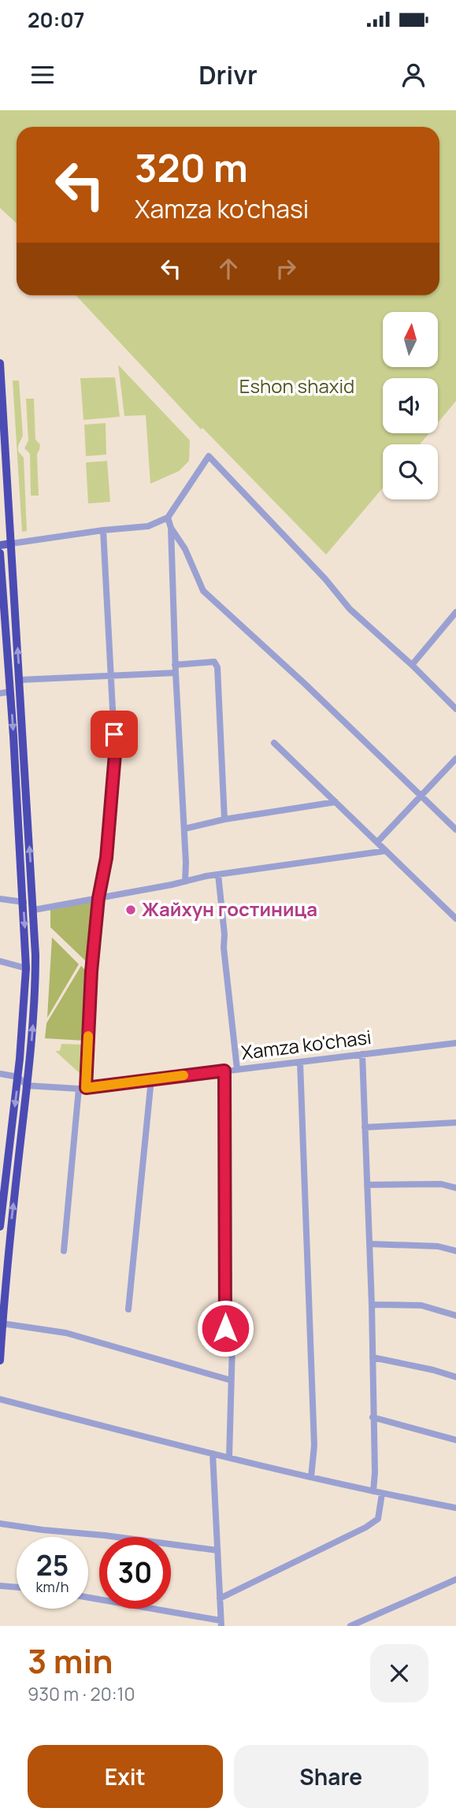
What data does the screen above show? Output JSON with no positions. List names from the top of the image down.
{
  "streets": {
    "street": ["Xamza ko'chasi"]
  },
  "parks": ["Eshon shaxid"],
  "places": ["Жайхун гостиница"],
  "north": "top",
  "page": {
    "status": "20:07",
    "header": "Drivr",
    "turn": ["320 m", "Xamza ko'chasi"],
    "speed": "25 km/h",
    "limit": "30",
    "heading": ["3 min", "930 m · 20:10"],
    "buttons": ["Exit", "Share"]
  }
}
